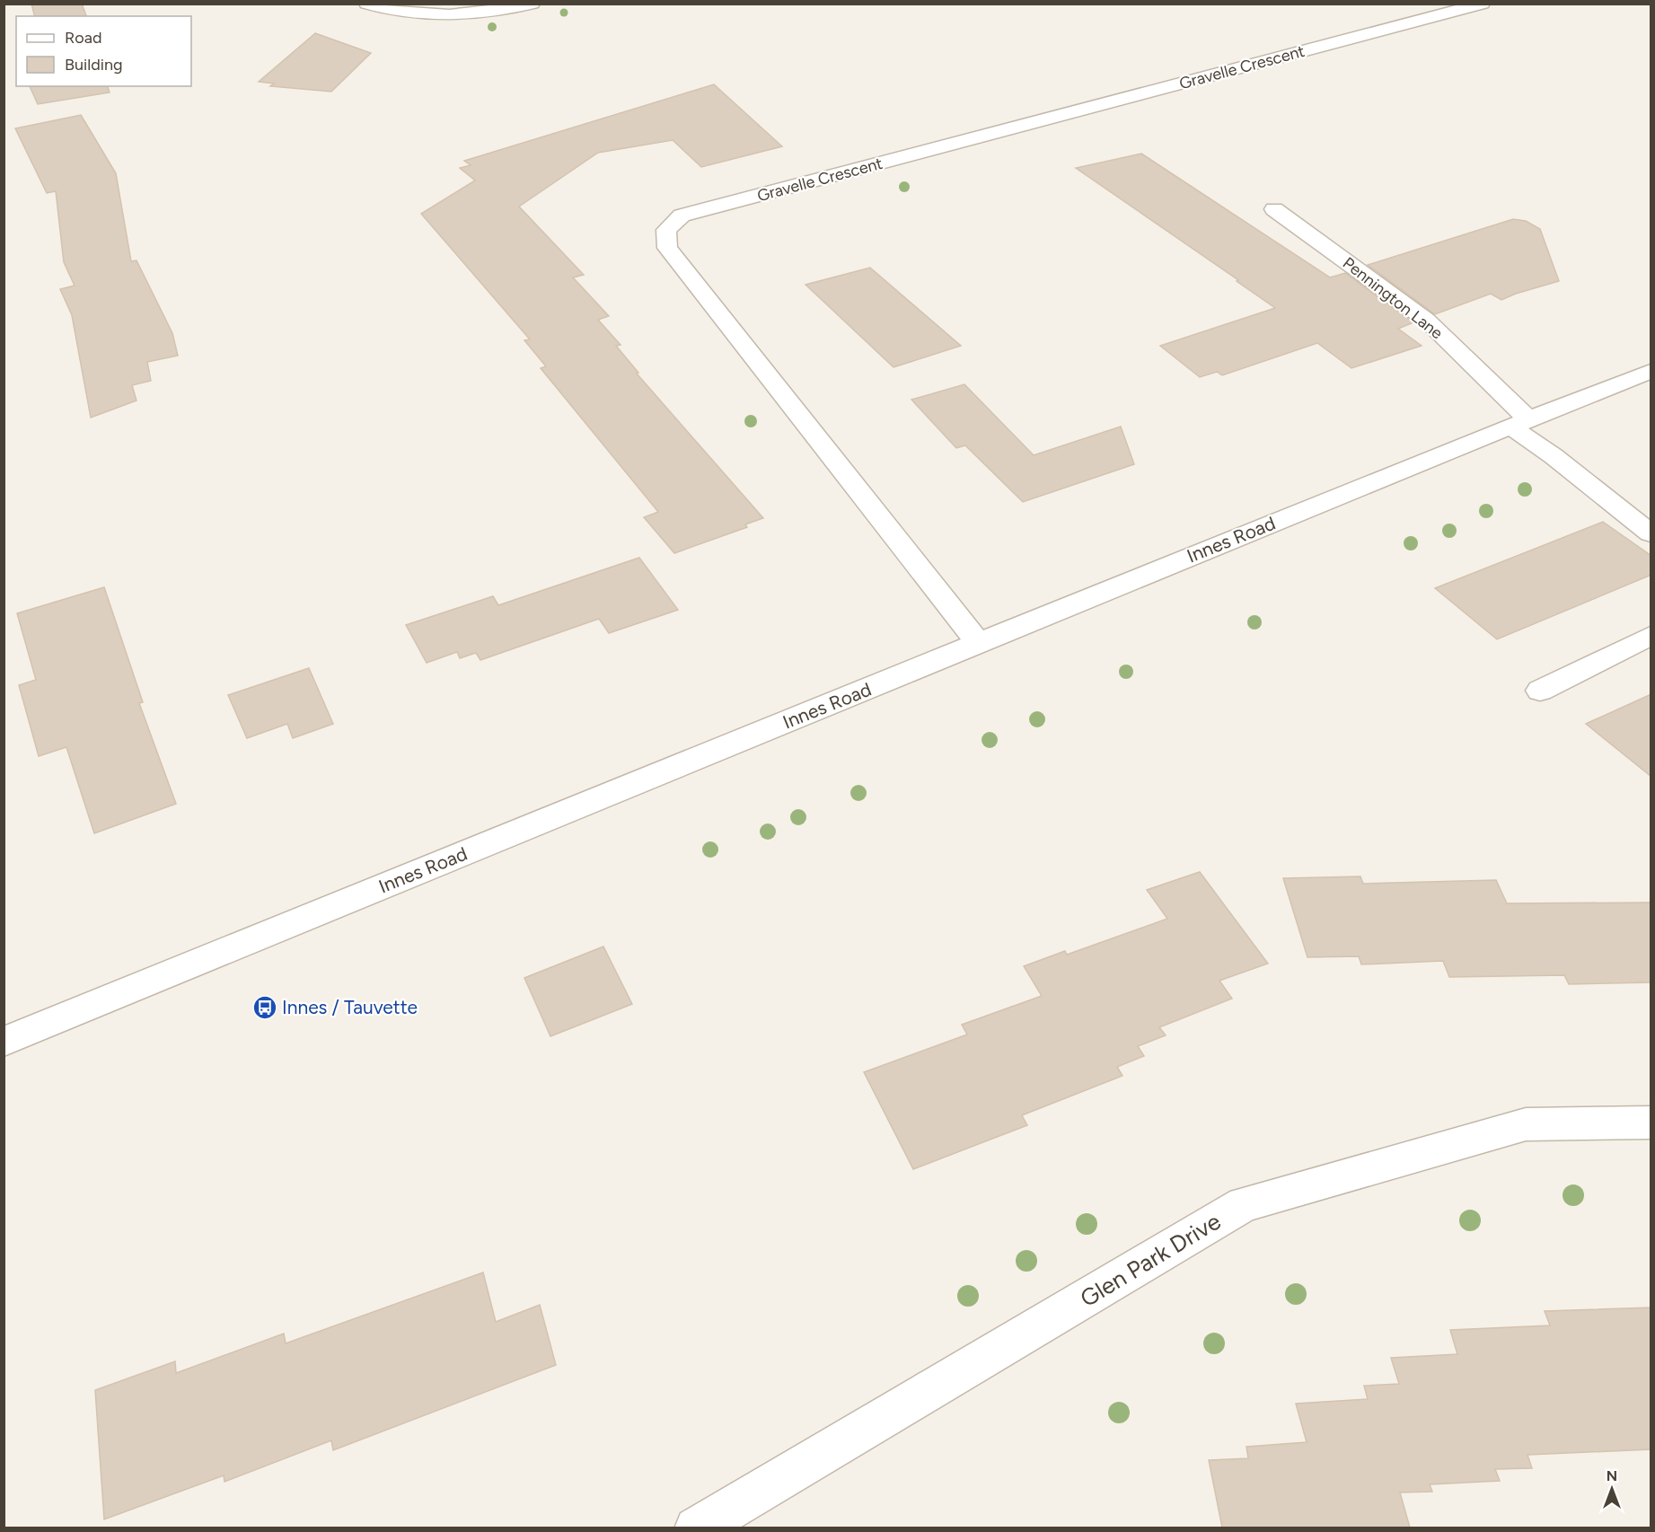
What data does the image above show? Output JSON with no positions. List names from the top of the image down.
{
  "streets": {
    "street": [
      "Gravelle Crescent",
      "Pennington Lane",
      "Innes Road",
      "Glen Park Drive"
    ]
  },
  "crossings": [
    ["Gravelle Crescent", "Innes Road"],
    ["Pennington Lane", "Innes Road"]
  ],
  "places": {
    "bus stop": ["Innes / Tauvette"]
  },
  "legend": ["Road", "Building"],
  "north": "top"
}
